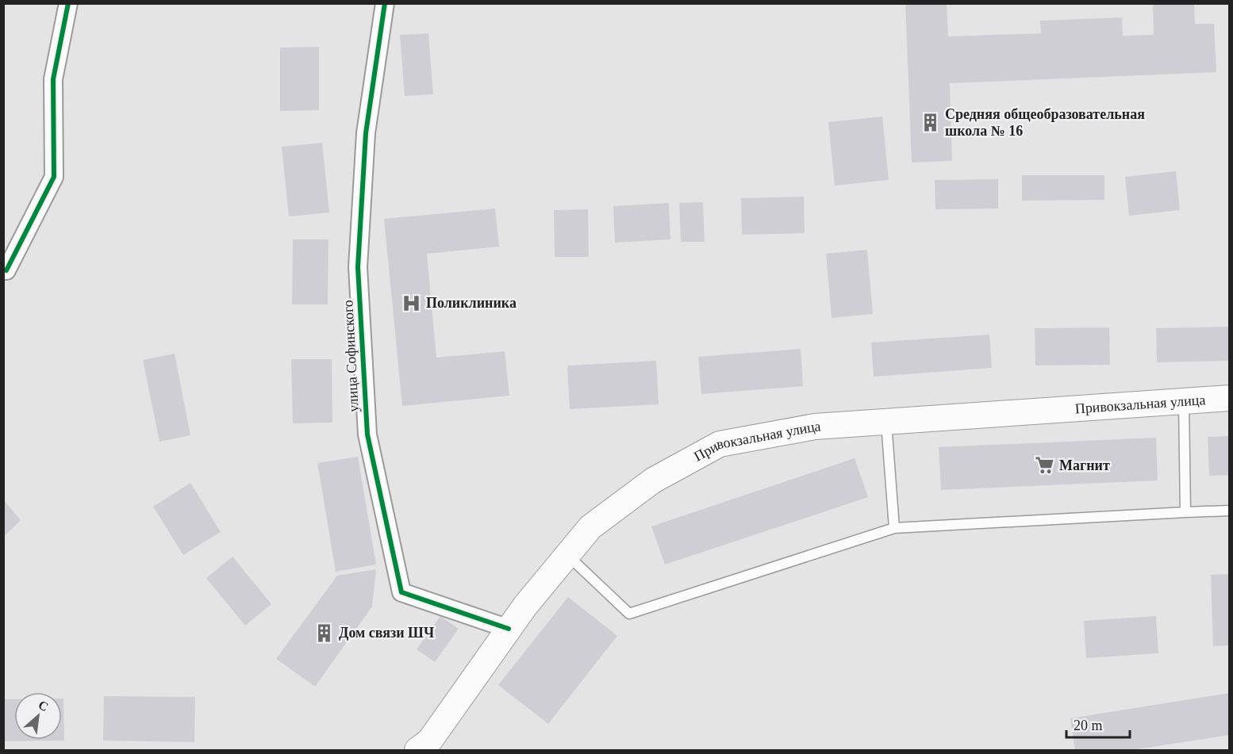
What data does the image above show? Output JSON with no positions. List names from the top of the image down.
{
  "streets": {
    "main road": ["Привокзальная улица"],
    "street": ["улица Софинского"]
  },
  "crossings": [
    ["улица Софинского", "Привокзальная улица"]
  ],
  "places": {
    "building": ["Средняя общеобразовательная школа № 16", "Дом связи ШЧ"],
    "hospital": ["Поликлиника"],
    "supermarket": ["Магнит"]
  },
  "scale_bar": "20 m",
  "north": "top right"
}
